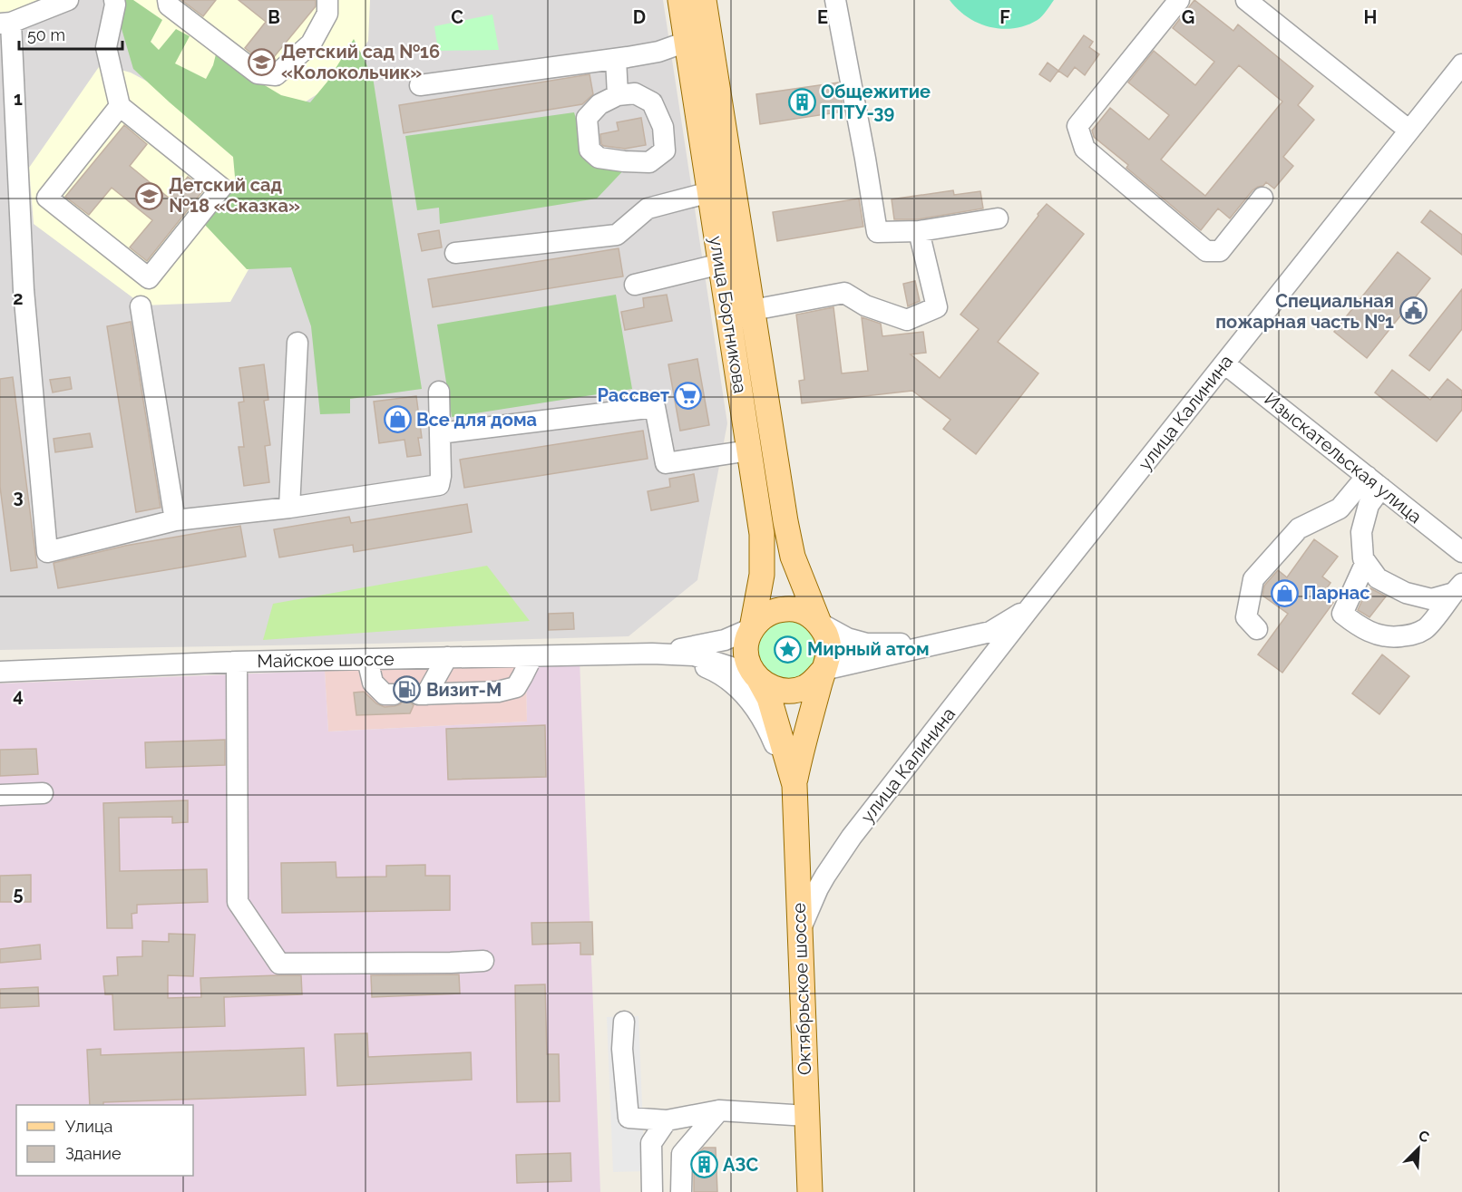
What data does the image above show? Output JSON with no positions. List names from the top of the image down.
{
  "streets": {
    "main road": ["улица Бортникова", "Октябрьское шоссе"],
    "street": ["улица Калинина", "Изыскательская улица", "Майское шоссе"]
  },
  "crossings": [
    ["улица Бортникова", "улица Калинина"],
    ["улица Бортникова", "Майское шоссе"],
    ["улица Бортникова", "Октябрьское шоссе"],
    ["улица Калинина", "Изыскательская улица"],
    ["улица Калинина", "Майское шоссе"],
    ["улица Калинина", "Октябрьское шоссе"],
    ["Майское шоссе", "Октябрьское шоссе"]
  ],
  "places": {
    "school or university": ["Детский сад №16 «Колокольчик»", "Детский сад №18 «Сказка»"],
    "building": ["Общежитие ГПТУ-39", "АЗС"],
    "public building": ["Специальная пожарная часть №1"],
    "supermarket": ["Рассвет"],
    "shop": ["Все для дома", "Парнас"],
    "place": ["Мирный атом"],
    "fuel station": ["Визит-М"]
  },
  "legend": ["Улица", "Здание"],
  "scale_bar": "50 m",
  "north": "top right",
  "grid": {
    "columns": [
      "B",
      "C",
      "D",
      "E",
      "F",
      "G",
      "H"
    ],
    "rows": [
      "1",
      "2",
      "3",
      "4",
      "5"
    ]
  }
}
